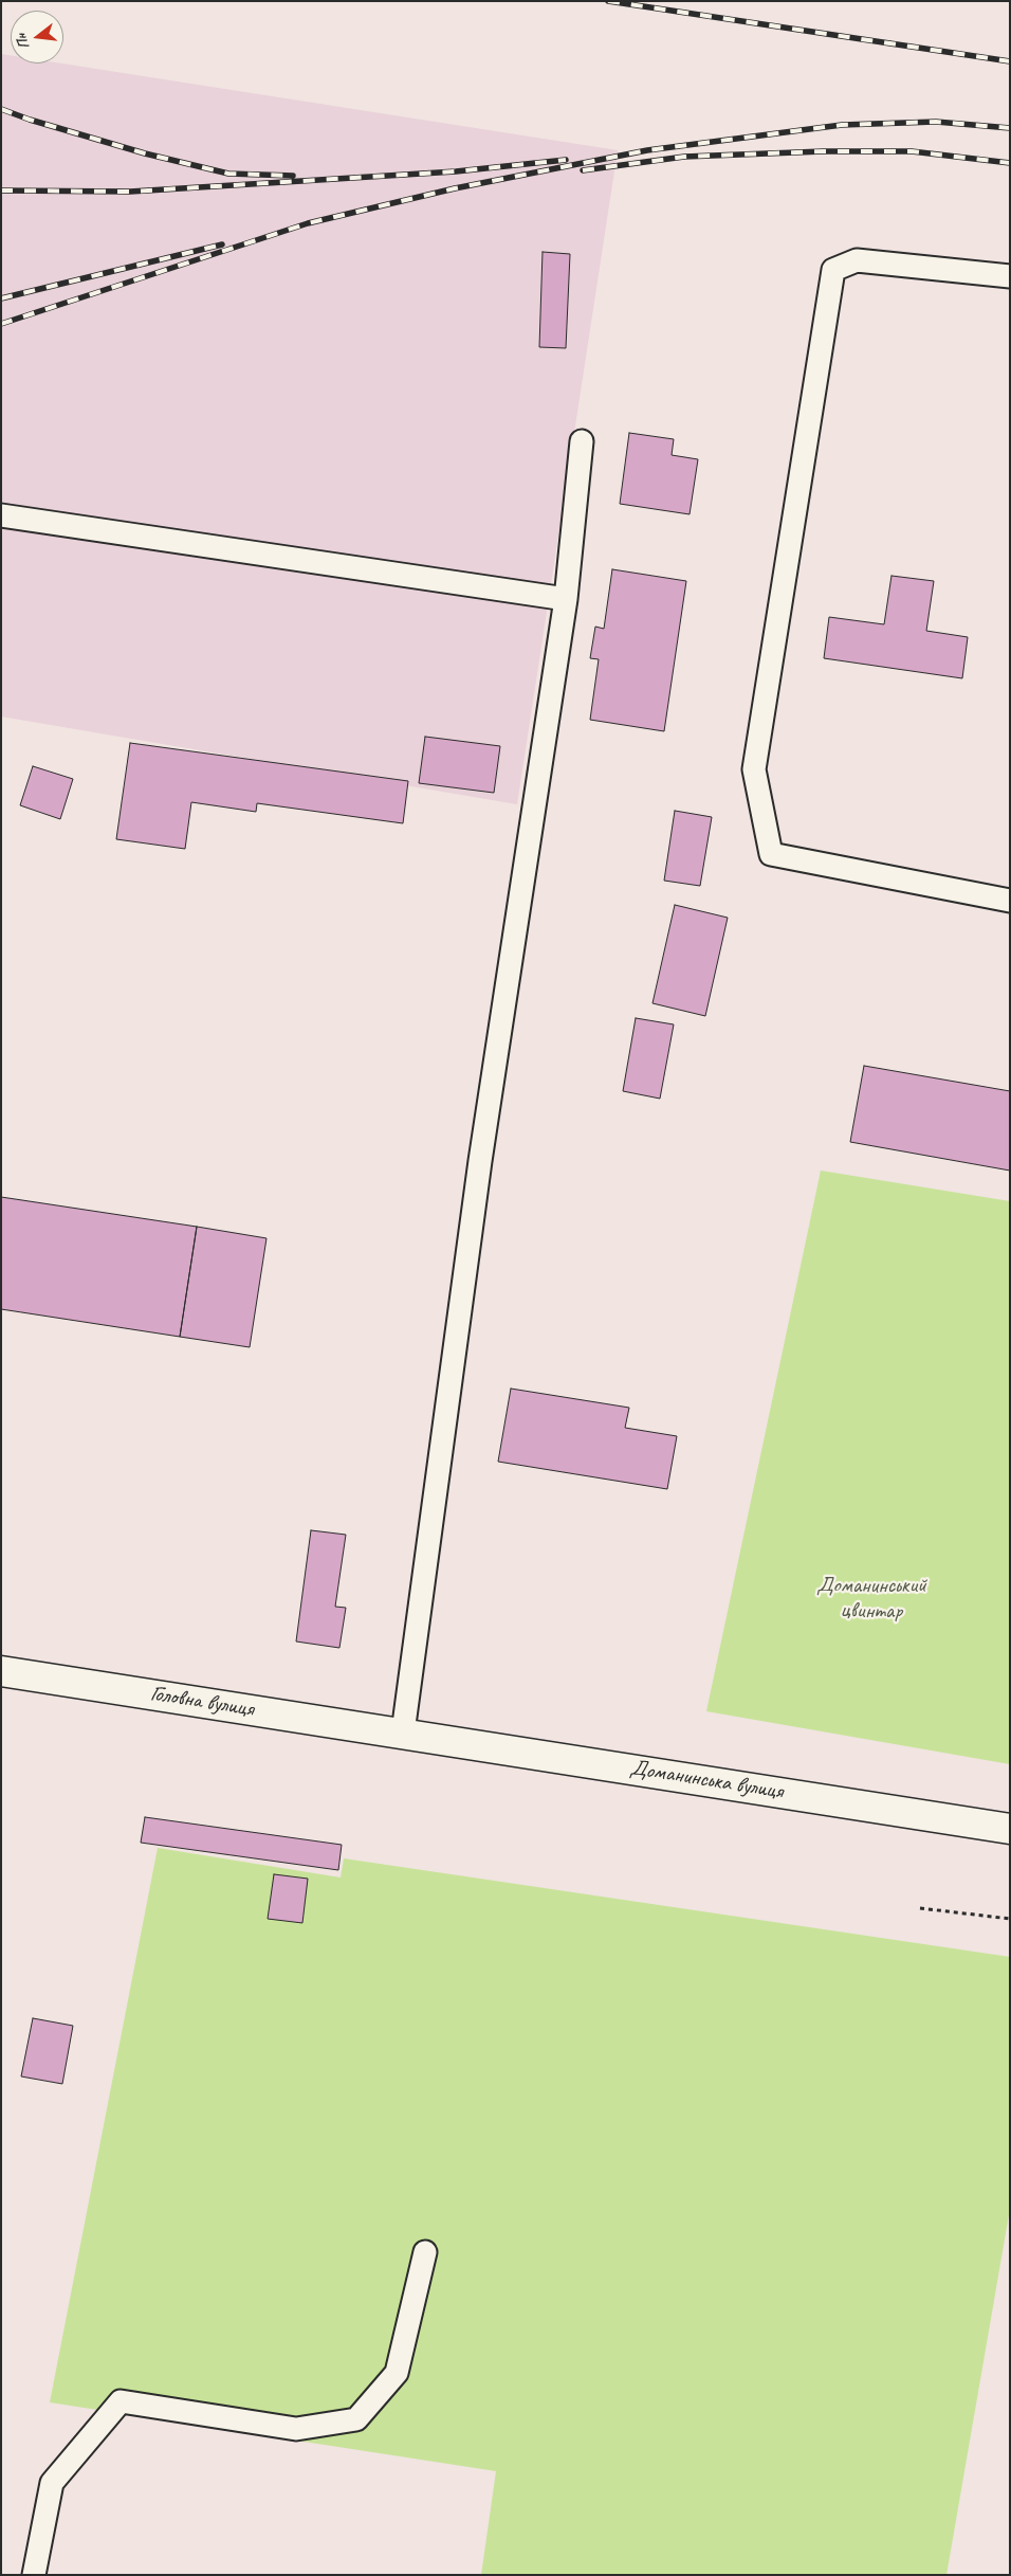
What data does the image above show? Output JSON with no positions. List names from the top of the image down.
{
  "streets": {
    "main road": ["Головна вулиця", "Доманинська вулиця"]
  },
  "crossings": [
    ["Головна вулиця", "Доманинська вулиця"]
  ],
  "parks": ["Доманинський цвинтар"],
  "north": "left"
}
